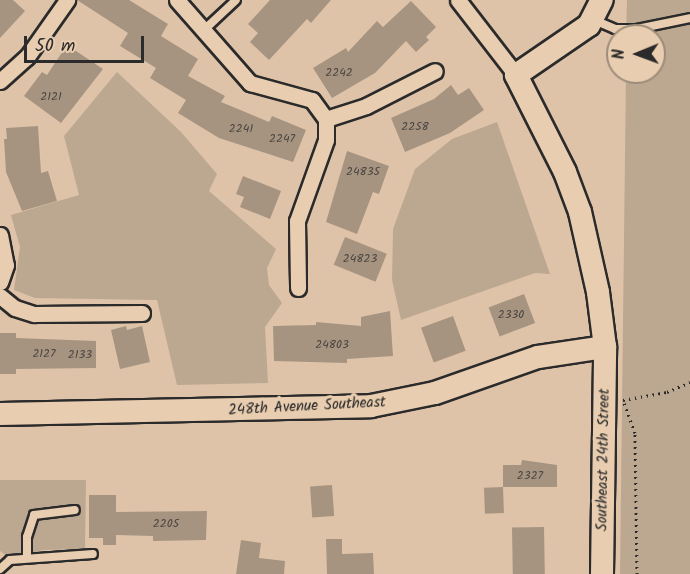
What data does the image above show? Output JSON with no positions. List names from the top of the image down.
{
  "streets": {
    "street": ["248th Avenue Southeast", "Southeast 24th Street"]
  },
  "crossings": [
    ["248th Avenue Southeast", "Southeast 24th Street"]
  ],
  "house_numbers": [
    "2242",
    "2121",
    "2258",
    "2241",
    "2247",
    "24835",
    "24823",
    "2330",
    "24803",
    "2127",
    "2133",
    "2327",
    "2205"
  ],
  "scale_bar": "50 m",
  "north": "left"
}
